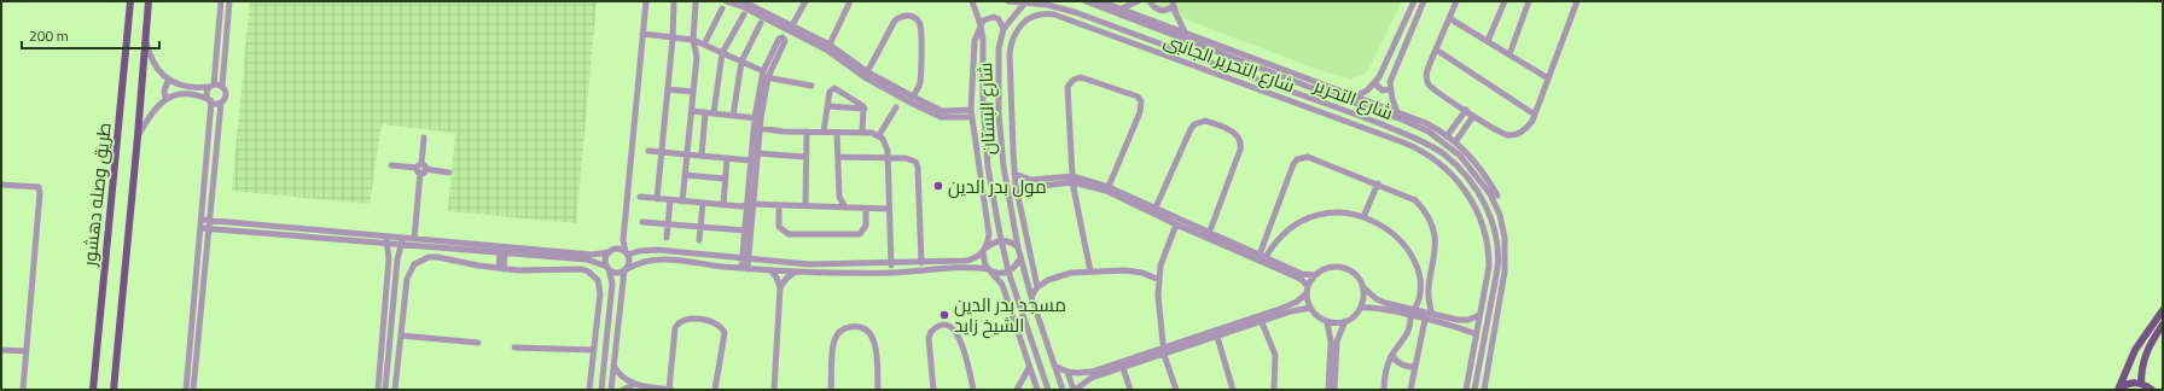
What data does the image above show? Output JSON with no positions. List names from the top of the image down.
{
  "streets": {
    "main road": ["طريق وصله دهشور"],
    "street": ["شارع التحرير الجانبى", "شارع التحرير", "شارع البستان"]
  },
  "crossings": [
    ["شارع التحرير الجانبى", "شارع التحرير"],
    ["شارع التحرير", "شارع البستان"]
  ],
  "places": ["مول بدر الدين", "مسجد بدر الدين الشيخ زايد"],
  "scale_bar": "200 m"
}
